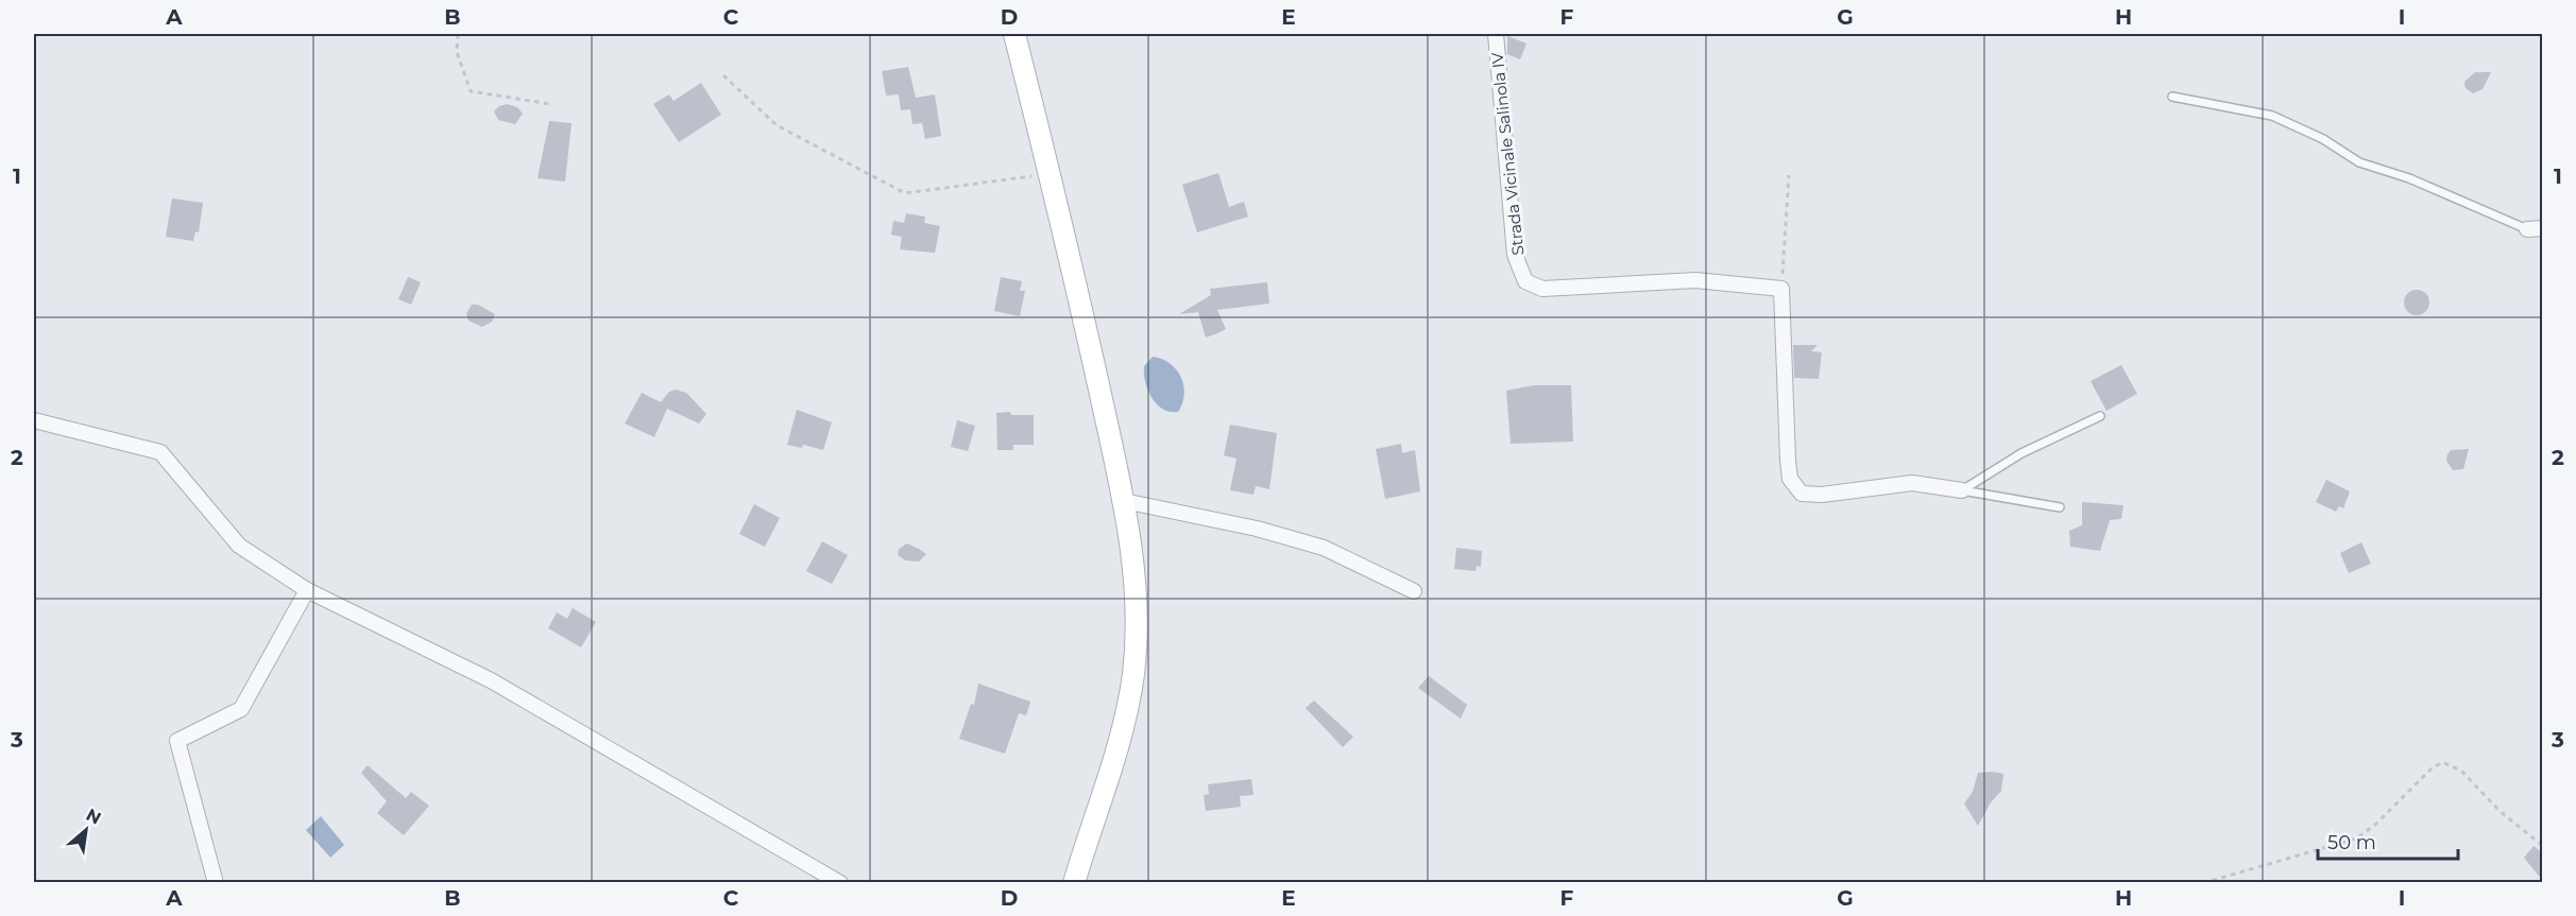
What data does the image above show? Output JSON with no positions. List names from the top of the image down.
{
  "streets": {
    "street": ["Strada Vicinale Salinola IV"]
  },
  "scale_bar": "50 m",
  "north": "top right",
  "grid": {
    "columns": [
      "A",
      "B",
      "C",
      "D",
      "E",
      "F",
      "G",
      "H",
      "I"
    ],
    "rows": ["1", "2", "3"]
  }
}
